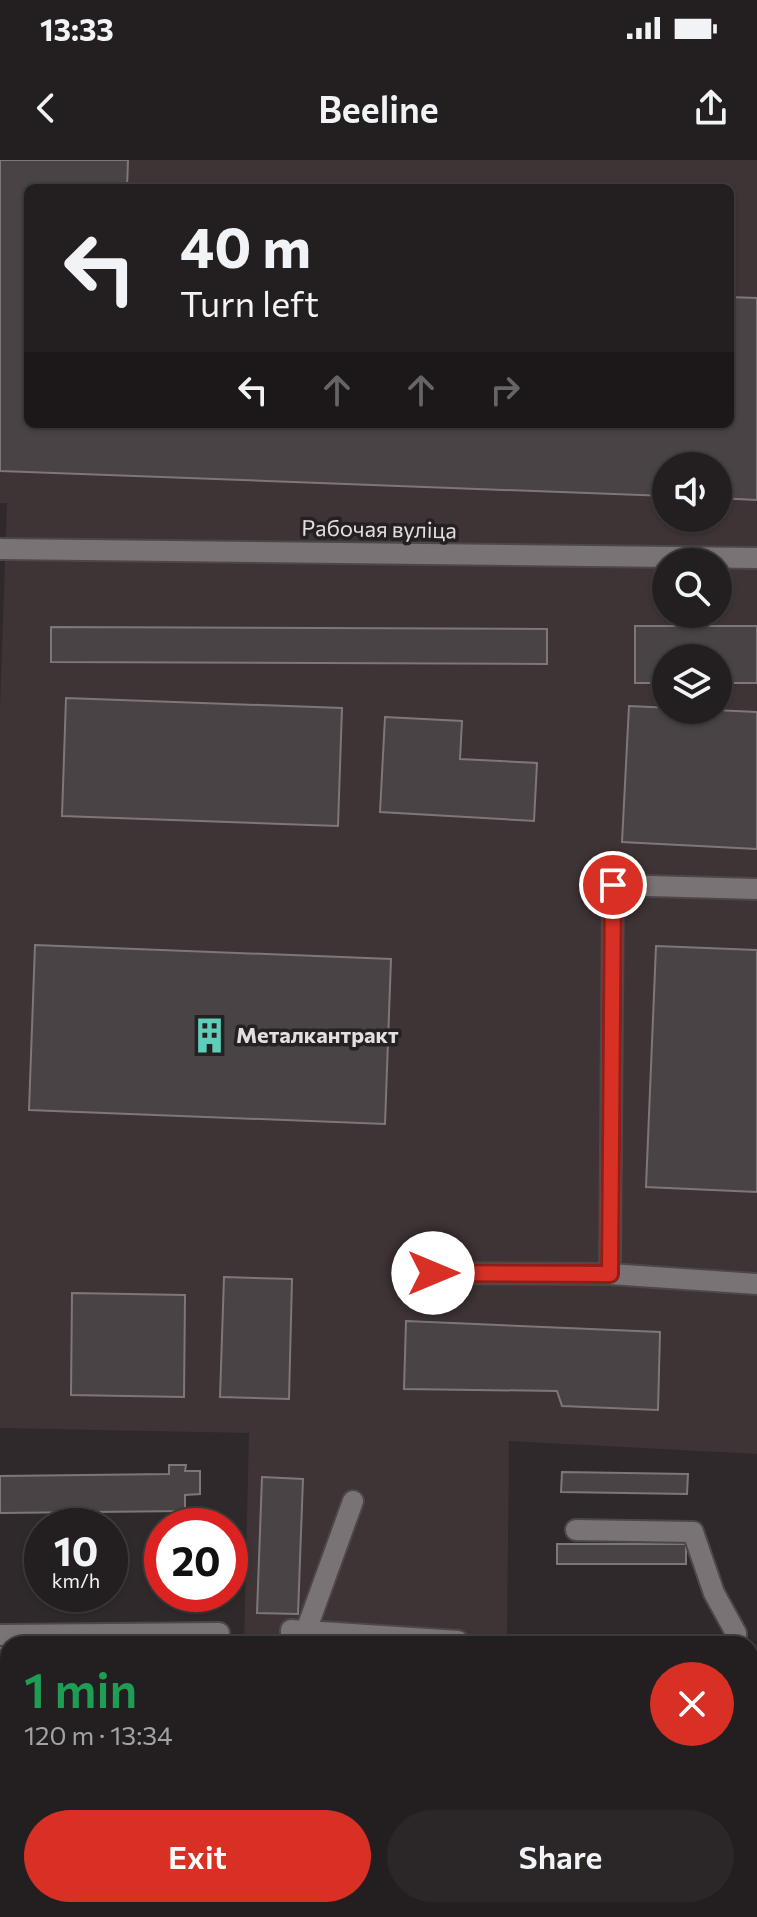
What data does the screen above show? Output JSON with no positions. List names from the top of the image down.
{
  "streets": {
    "street": ["Рабочая вуліца"]
  },
  "places": {
    "building": ["Металкантракт"]
  },
  "page": {
    "status": "13:33",
    "header": "Beeline",
    "turn": ["40 m", "Turn left"],
    "speed": "10 km/h",
    "limit": "20",
    "heading": ["1 min", "120 m · 13:34"],
    "buttons": ["Exit", "Share"]
  }
}
